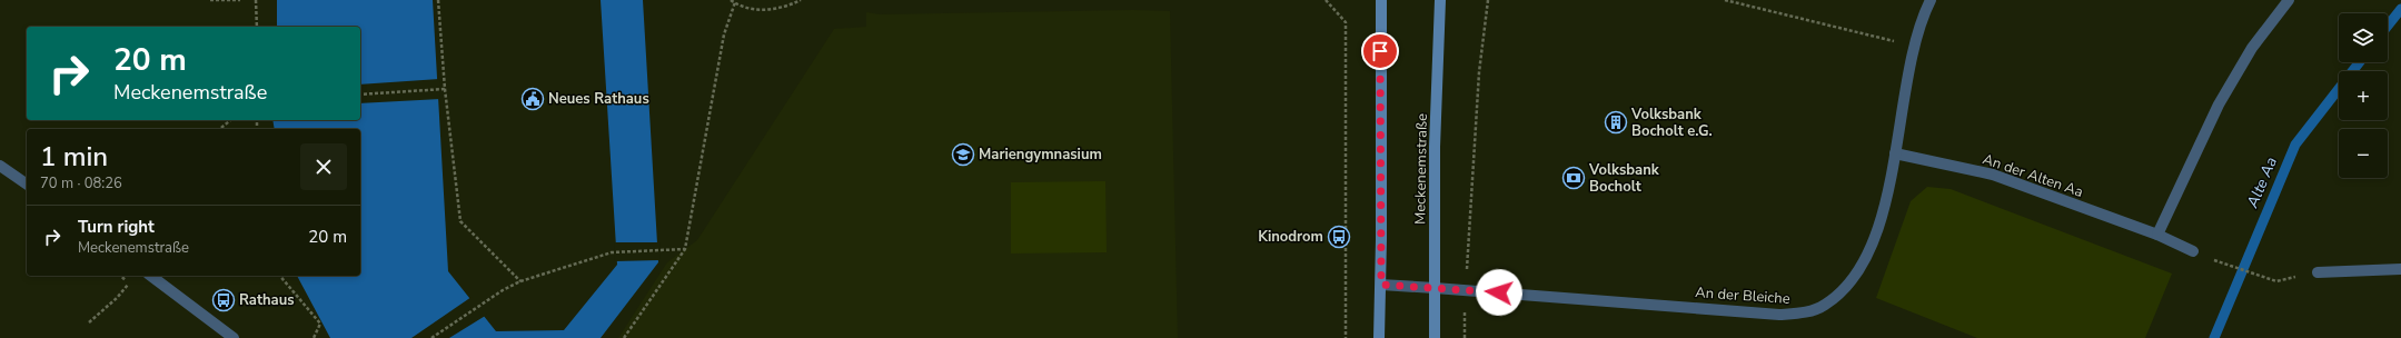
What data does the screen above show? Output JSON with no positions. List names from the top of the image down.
{
  "streets": {
    "main road": ["Meckenemstraße"],
    "street": ["An der Alten Aa", "An der Bleiche"]
  },
  "crossings": [
    ["Meckenemstraße", "An der Bleiche"],
    ["An der Alten Aa", "An der Bleiche"]
  ],
  "water": ["Alte Aa"],
  "places": {
    "public building": ["Neues Rathaus"],
    "building": ["Volksbank Bocholt e.G."],
    "school or university": ["Mariengymnasium"],
    "bank": ["Volksbank Bocholt"],
    "bus stop": ["Kinodrom", "Rathaus"]
  },
  "page": {
    "map_buttons": ["+", "−"],
    "turn": ["20 m", "Meckenemstraße"],
    "heading": ["1 min", "70 m · 08:26"],
    "list": [
      {
        "name": "Turn right",
        "note": "Meckenemstraße",
        "value": "20 m"
      }
    ]
  }
}
